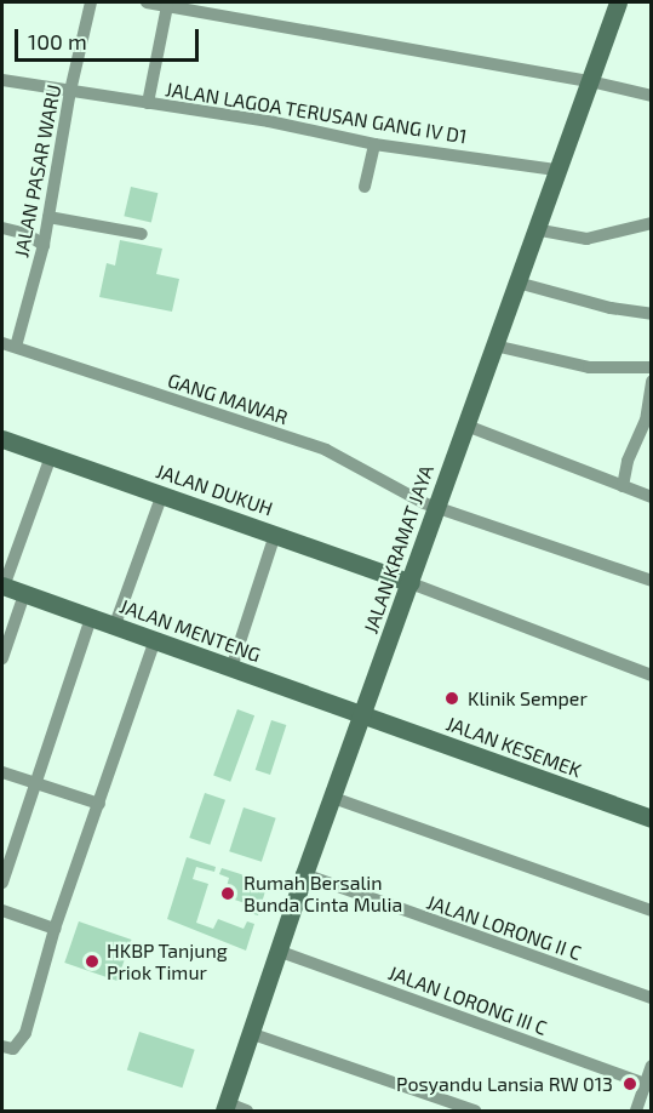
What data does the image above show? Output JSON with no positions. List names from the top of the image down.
{
  "streets": {
    "street": [
      "JALAN LAGOA TERUSAN GANG IV D1",
      "JALAN PASAR WARU",
      "GANG MAWAR",
      "JALAN DUKUH",
      "JALAN KRAMAT JAYA",
      "JALAN MENTENG",
      "JALAN KESEMEK",
      "JALAN LORONG II C",
      "JALAN LORONG III C"
    ]
  },
  "crossings": [
    ["JALAN LAGOA TERUSAN GANG IV D1", "JALAN PASAR WARU"],
    ["JALAN LAGOA TERUSAN GANG IV D1", "JALAN KRAMAT JAYA"],
    ["JALAN PASAR WARU", "GANG MAWAR"],
    ["GANG MAWAR", "JALAN KRAMAT JAYA"],
    ["JALAN DUKUH", "JALAN KRAMAT JAYA"],
    ["JALAN KRAMAT JAYA", "JALAN MENTENG"],
    ["JALAN KRAMAT JAYA", "JALAN KESEMEK"],
    ["JALAN KRAMAT JAYA", "JALAN LORONG II C"],
    ["JALAN KRAMAT JAYA", "JALAN LORONG III C"],
    ["JALAN MENTENG", "JALAN KESEMEK"]
  ],
  "places": [
    "Klinik Semper",
    "Rumah Bersalin Bunda Cinta Mulia",
    "HKBP Tanjung Priok Timur",
    "Posyandu Lansia RW 013"
  ],
  "scale_bar": "100 m"
}
